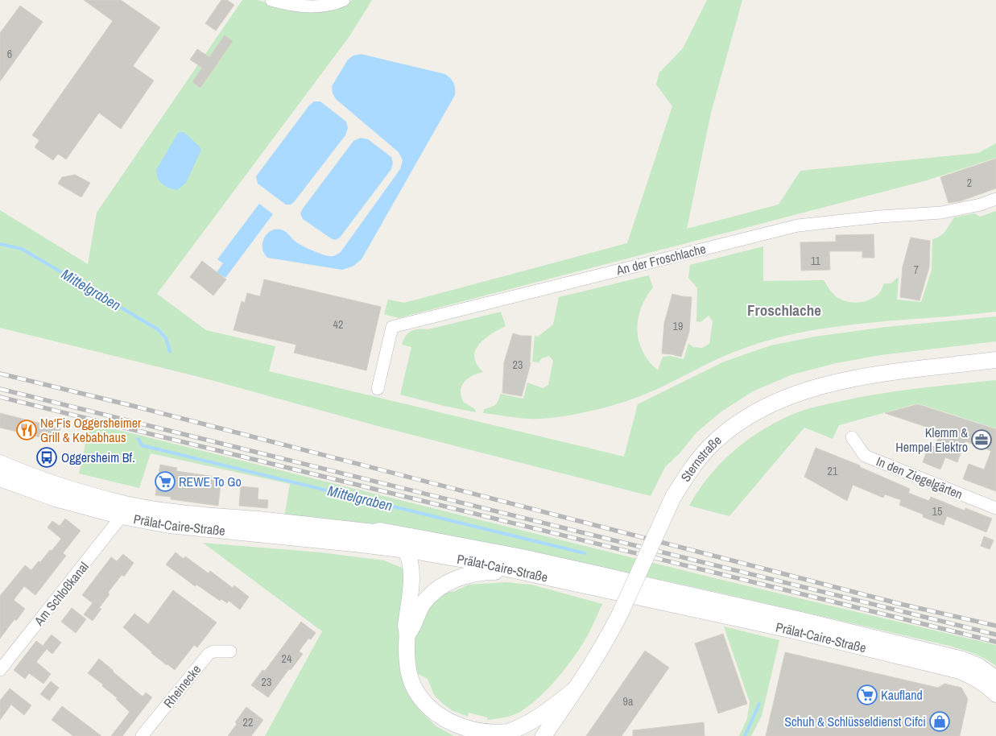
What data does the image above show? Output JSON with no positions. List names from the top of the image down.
{
  "streets": {
    "street": [
      "An der Froschlache",
      "Sternstraße",
      "In den Ziegelgärten",
      "Prälat-Caire-Straße",
      "Am Schloßkanal",
      "Rheinecke"
    ]
  },
  "crossings": [
    ["Prälat-Caire-Straße", "Am Schloßkanal"]
  ],
  "districts": ["Froschlache"],
  "water": ["Mittelgraben"],
  "places": {
    "restaurant": ["Ne‘Fis Oggersheimer Grill & Kebabhaus"],
    "office": ["Klemm & Hempel Elektro"],
    "bus stop": ["Oggersheim Bf."],
    "supermarket": ["REWE To Go", "Kaufland"],
    "shop": ["Schuh & Schlüsseldienst Cifci"]
  },
  "house_numbers": [
    "6",
    "2",
    "11",
    "7",
    "42",
    "19",
    "23",
    "21",
    "15",
    "24",
    "23",
    "9a",
    "22"
  ]
}
